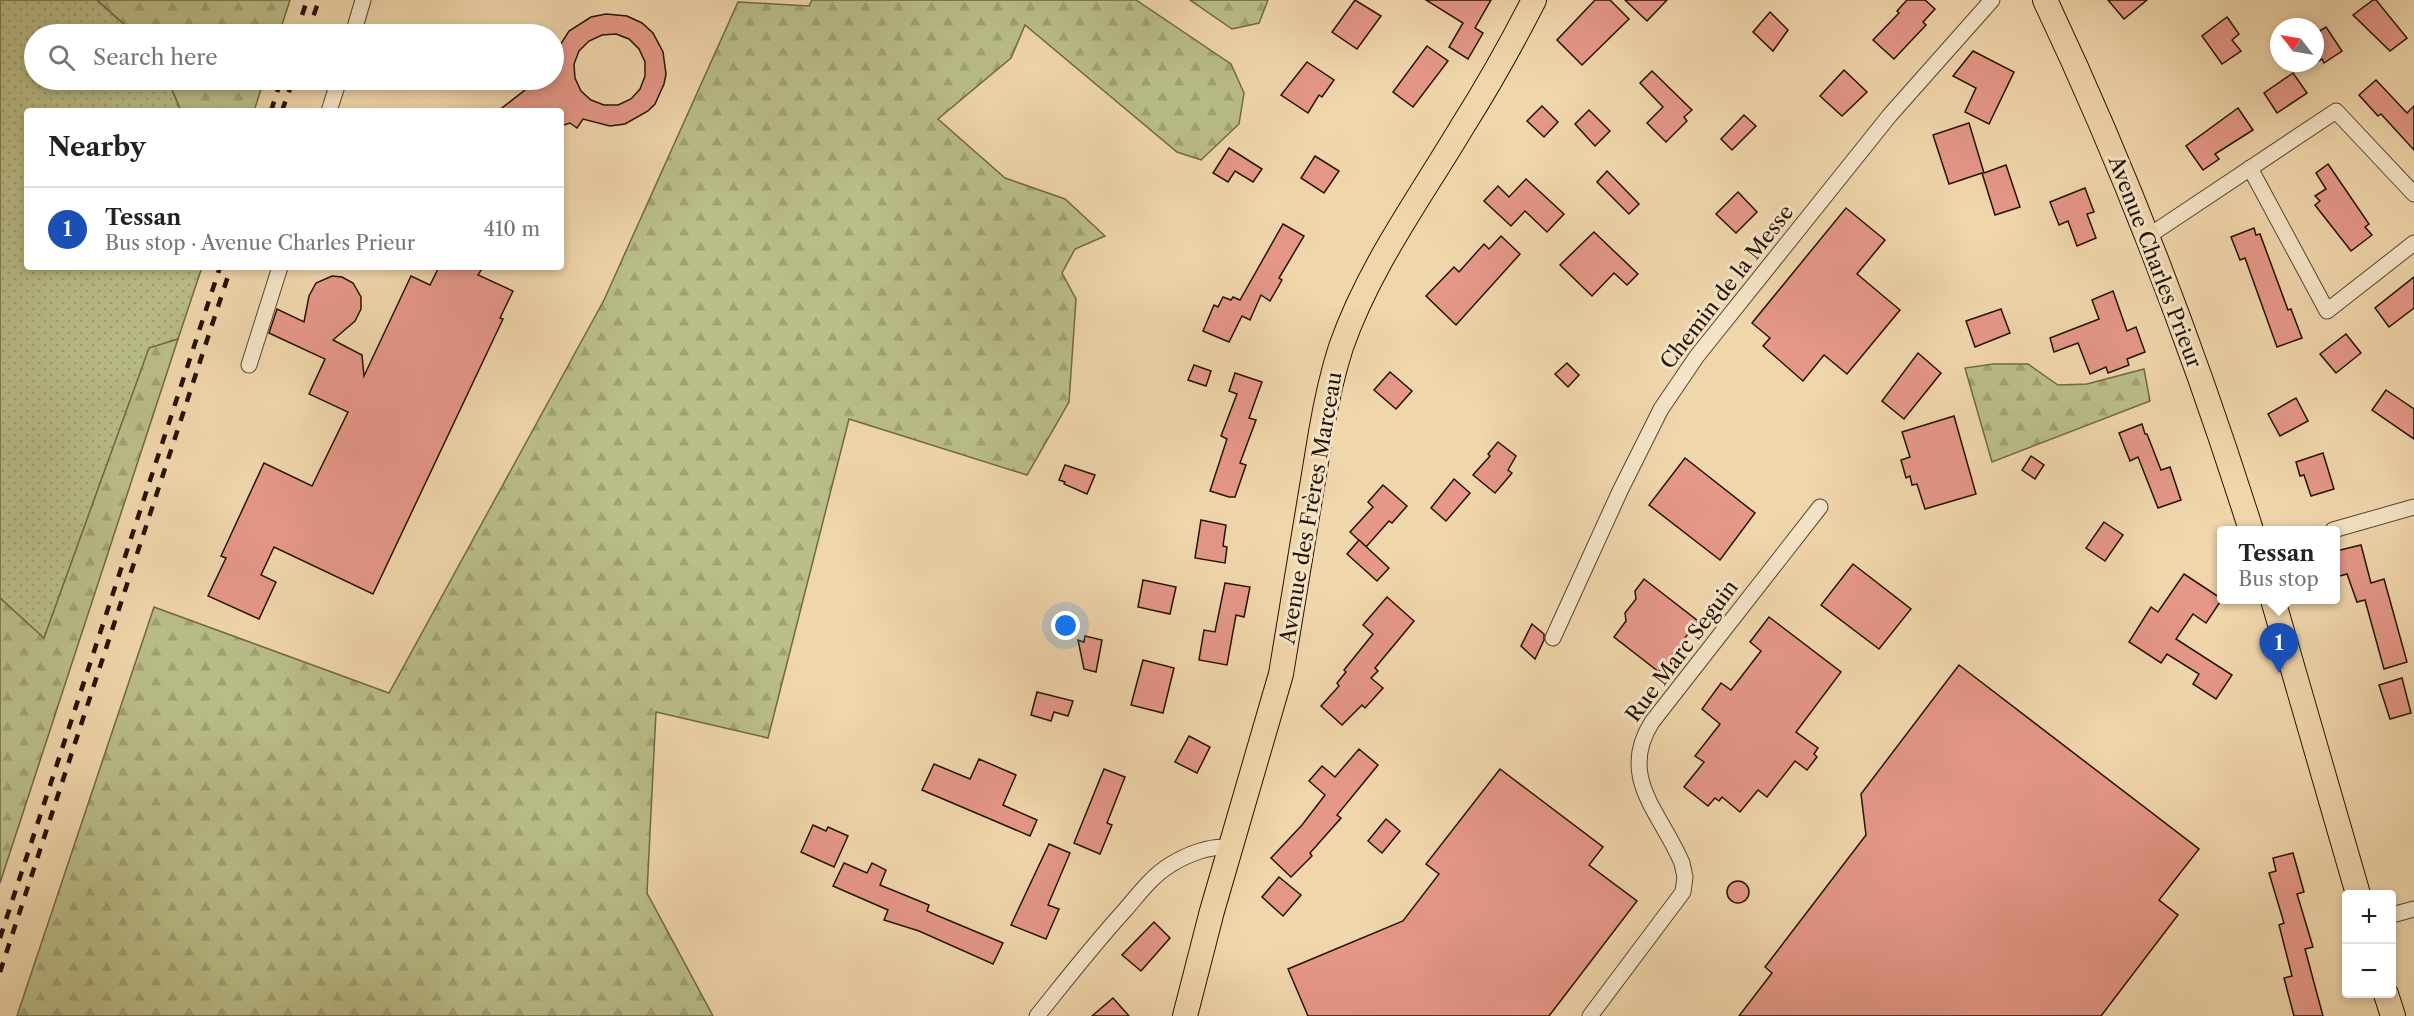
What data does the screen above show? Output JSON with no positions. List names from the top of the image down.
{
  "streets": {
    "main road": ["Avenue Charles Prieur", "Avenue des Frères Marceau"],
    "street": ["Chemin de la Messe", "Rue Marc Seguin"]
  },
  "north": "top left",
  "page": {
    "search": "Search here",
    "heading": "Nearby",
    "list": [
      {
        "mark": "1",
        "name": "Tessan",
        "note": "Bus stop · Avenue Charles Prieur",
        "value": "410 m"
      }
    ],
    "popup": ["Tessan", "Bus stop"],
    "pins": "1",
    "map_buttons": ["+", "−"]
  }
}
